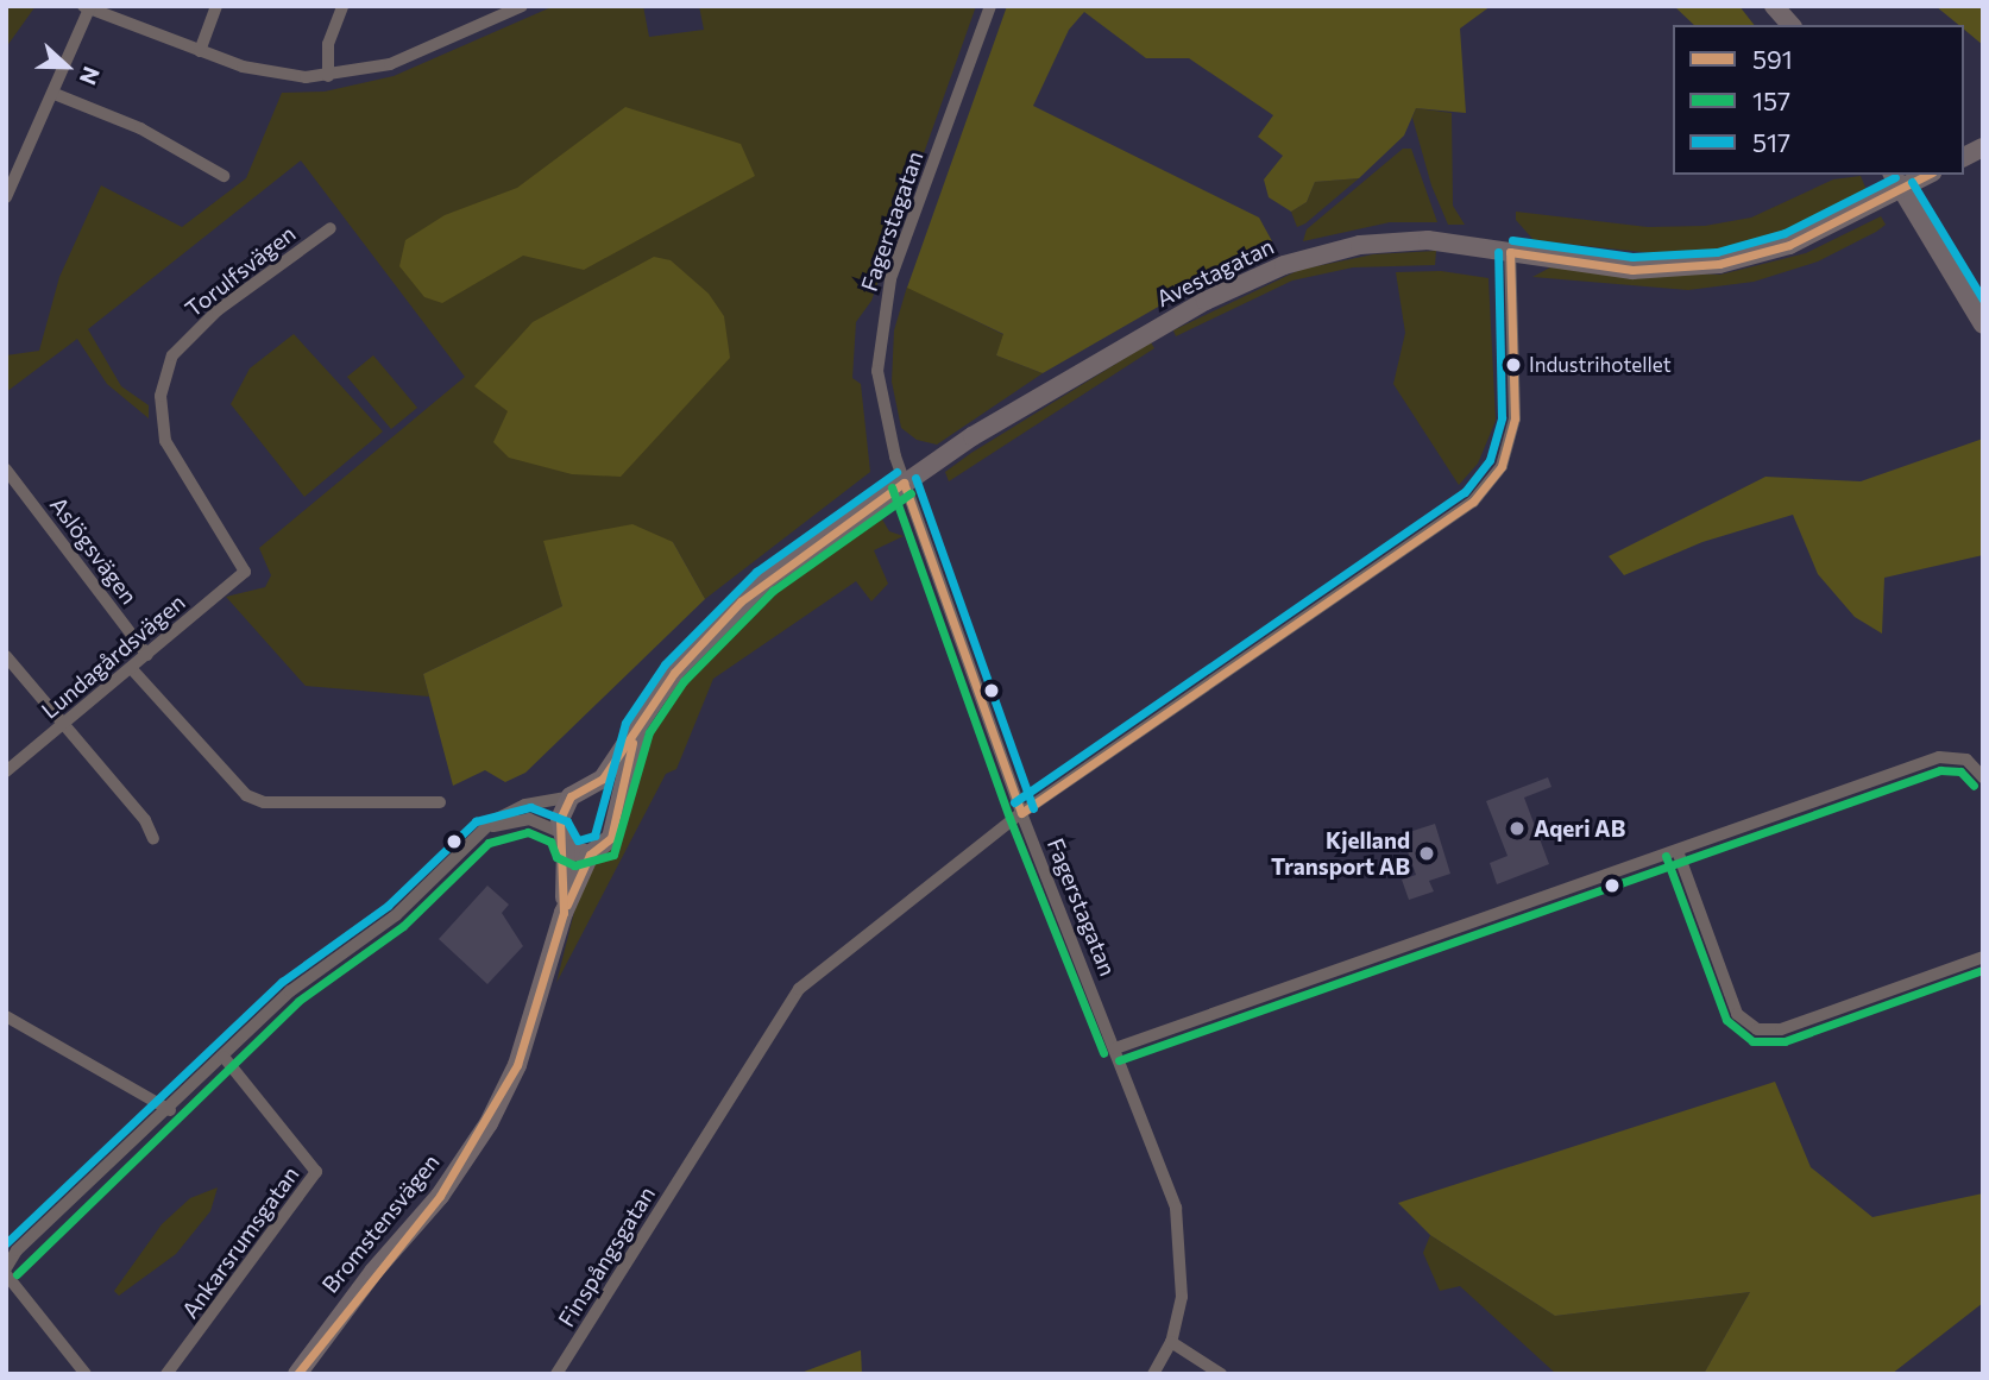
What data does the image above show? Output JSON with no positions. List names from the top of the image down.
{
  "streets": {
    "street": [
      "Fagerstagatan",
      "Torulfsvägen",
      "Avestagatan",
      "Aslögsvägen",
      "Lundagårdsvägen",
      "Bromstensvägen",
      "Ankarsrumsgatan",
      "Finspångsgatan"
    ]
  },
  "crossings": [
    ["Fagerstagatan", "Avestagatan"],
    ["Fagerstagatan", "Finspångsgatan"],
    ["Torulfsvägen", "Lundagårdsvägen"],
    ["Avestagatan", "Bromstensvägen"],
    ["Avestagatan", "Finspångsgatan"],
    ["Aslögsvägen", "Lundagårdsvägen"]
  ],
  "places": ["Industrihotellet", "Aqeri AB", "Kjelland Transport AB"],
  "lines": ["transit line 591", "transit line 517", "transit line 157"],
  "legend": ["591", "157", "517"],
  "north": "right"
}
